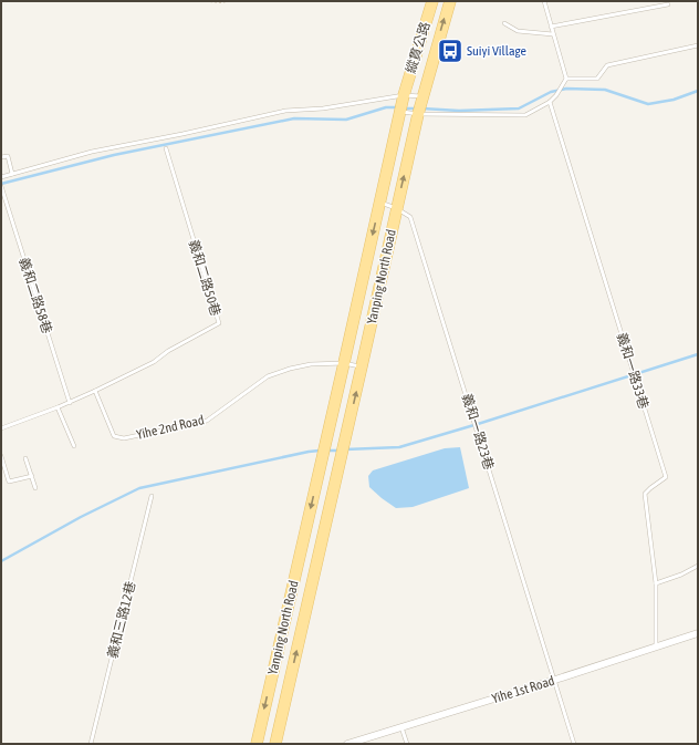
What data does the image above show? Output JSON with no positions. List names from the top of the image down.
{
  "streets": {
    "main road": ["縱貫公路", "Yanping North Road"],
    "street": ["Yihe 1st Road"],
    "lane": [
      "義和二路50巷",
      "義和二路58巷",
      "義和一路33巷",
      "Yihe 2nd Road",
      "義和一路23巷",
      "義和三路12巷"
    ]
  },
  "crossings": [
    ["縱貫公路", "Yanping North Road"],
    ["Yanping North Road", "Yihe 2nd Road"],
    ["Yanping North Road", "義和一路23巷"],
    ["義和二路50巷", "Yihe 2nd Road"],
    ["義和一路33巷", "Yihe 1st Road"],
    ["義和一路23巷", "Yihe 1st Road"]
  ],
  "places": {
    "bus stop": ["Suiyi Village"]
  }
}
